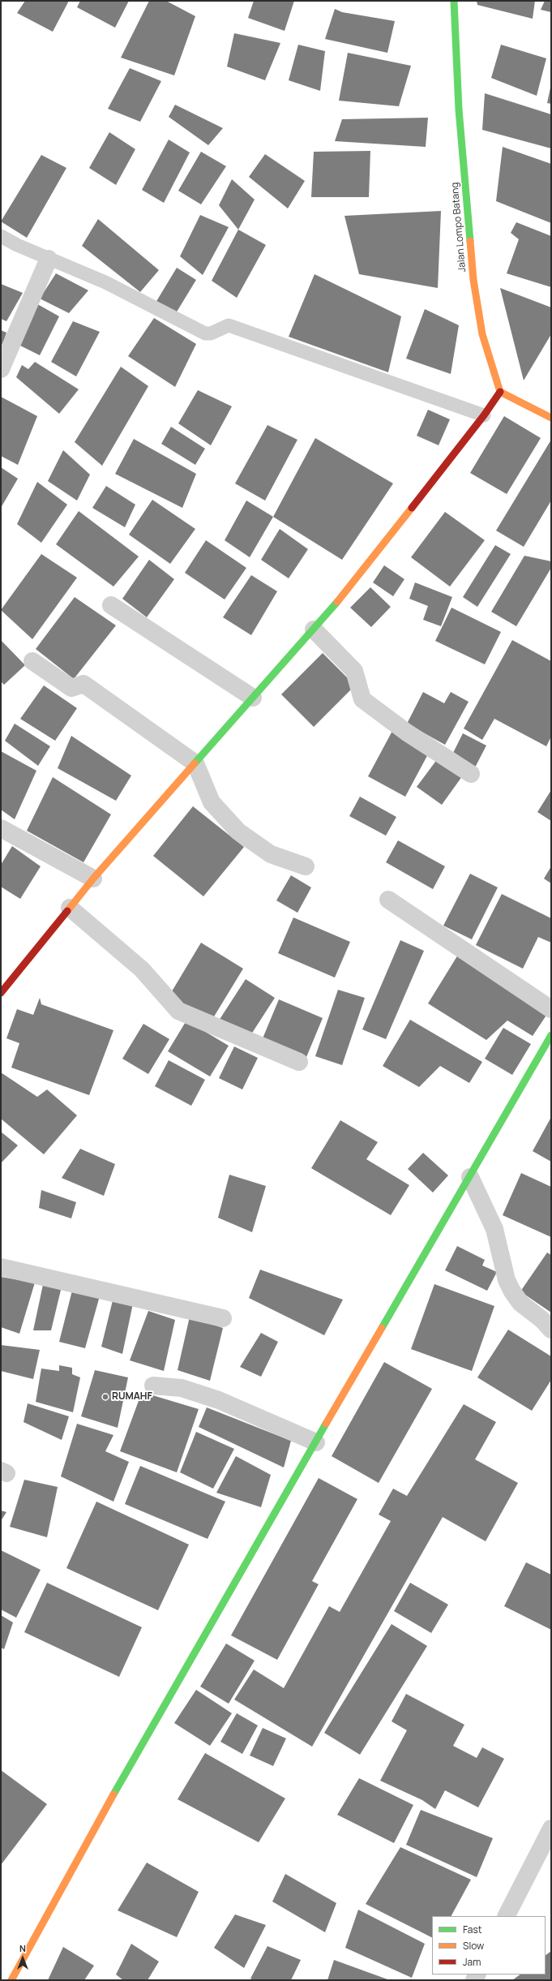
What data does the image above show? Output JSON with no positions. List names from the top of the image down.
{
  "streets": {
    "street": ["Jalan Lompo Batang"]
  },
  "places": ["RUMAHF"],
  "legend": ["Fast", "Slow", "Jam"],
  "north": "top"
}
